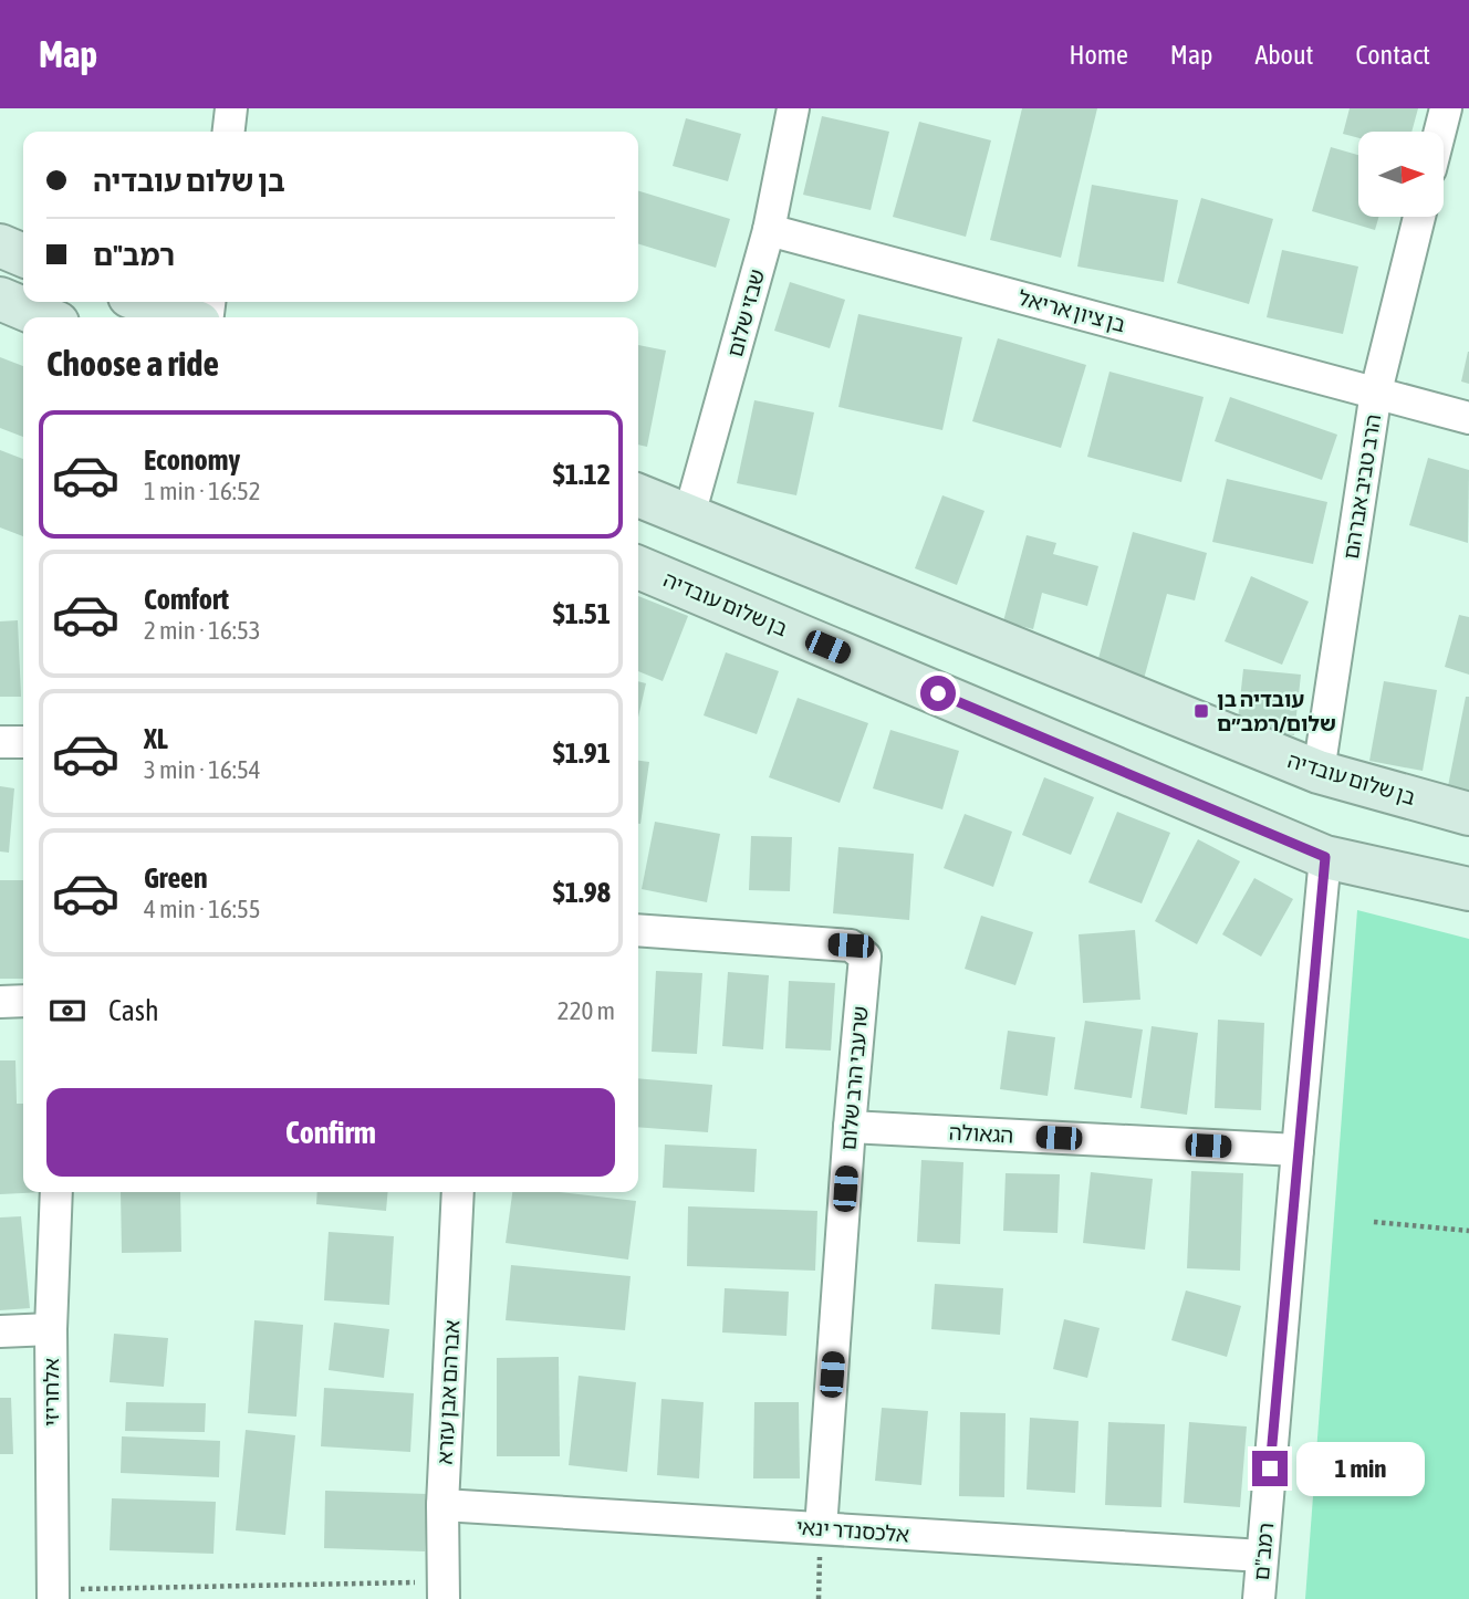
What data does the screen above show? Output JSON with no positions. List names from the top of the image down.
{
  "streets": {
    "main road": ["בן שלום עובדיה"],
    "street": [
      "בן ציון אריאל",
      "שבזי שלום",
      "הרב טביב אברהם",
      "שרעבי הרב שלום",
      "הגאולה",
      "אלחריזי",
      "אברהם אבן עזרא",
      "אלכסנדר ינאי",
      "רמב\"ם"
    ]
  },
  "crossings": [
    ["בן ציון אריאל", "שבזי שלום"],
    ["בן ציון אריאל", "הרב טביב אברהם"],
    ["שבזי שלום", "בן שלום עובדיה"],
    ["הרב טביב אברהם", "בן שלום עובדיה"],
    ["בן שלום עובדיה", "רמב\"ם"],
    ["שרעבי הרב שלום", "הגאולה"],
    ["שרעבי הרב שלום", "אלכסנדר ינאי"],
    ["הגאולה", "רמב\"ם"],
    ["אברהם אבן עזרא", "אלכסנדר ינאי"],
    ["אלכסנדר ינאי", "רמב\"ם"]
  ],
  "places": {
    "transit": ["עובדיה בן שלום/רמב״ם"]
  },
  "north": "right",
  "page": {
    "header": "Map",
    "nav": [
      "Home",
      "Map",
      "About",
      "Contact"
    ],
    "banner": ["בן שלום עובדיה", "רמב\"ם"],
    "heading": "Choose a ride",
    "list": [
      {
        "name": "Economy",
        "note": "1 min · 16:52",
        "value": "$1.12"
      },
      {
        "name": "Comfort",
        "note": "2 min · 16:53",
        "value": "$1.51"
      },
      {
        "name": "XL",
        "note": "3 min · 16:54",
        "value": "$1.91"
      },
      {
        "name": "Green",
        "note": "4 min · 16:55",
        "value": "$1.98"
      }
    ],
    "pay": ["Cash", "220 m"],
    "buttons": "Confirm",
    "bubble": "1 min"
  }
}
